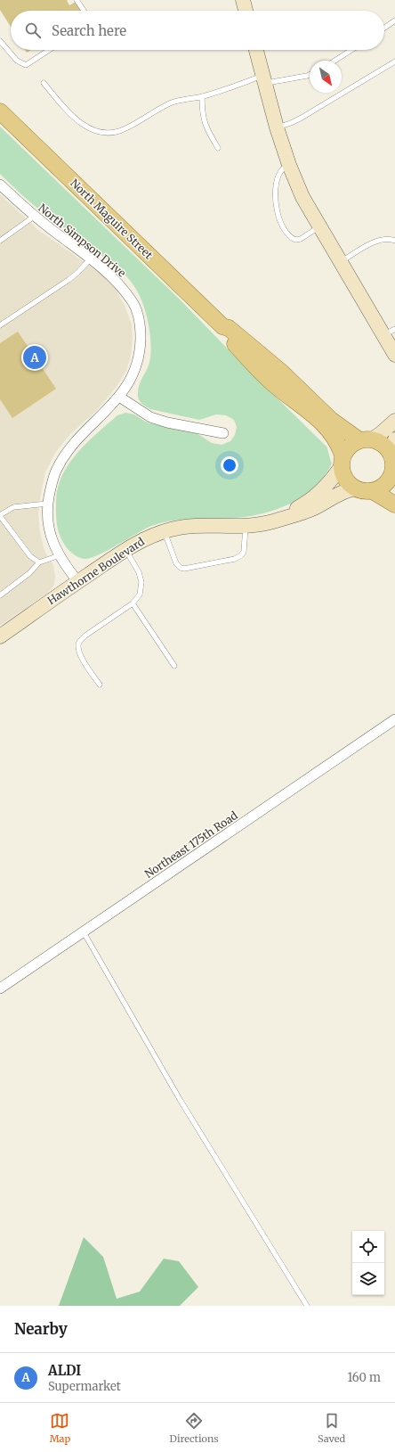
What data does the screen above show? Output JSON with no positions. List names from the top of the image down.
{
  "streets": {
    "main road": ["North Maguire Street"],
    "street": ["North Simpson Drive", "Hawthorne Boulevard", "Northeast 175th Road"]
  },
  "crossings": [
    ["North Maguire Street", "Hawthorne Boulevard"],
    ["North Simpson Drive", "Hawthorne Boulevard"]
  ],
  "north": "bottom right",
  "page": {
    "search": "Search here",
    "pins": "A",
    "heading": "Nearby",
    "list": [
      {
        "mark": "A",
        "name": "ALDI",
        "note": "Supermarket",
        "value": "160 m"
      }
    ],
    "nav": ["Map", "Directions", "Saved"]
  }
}
